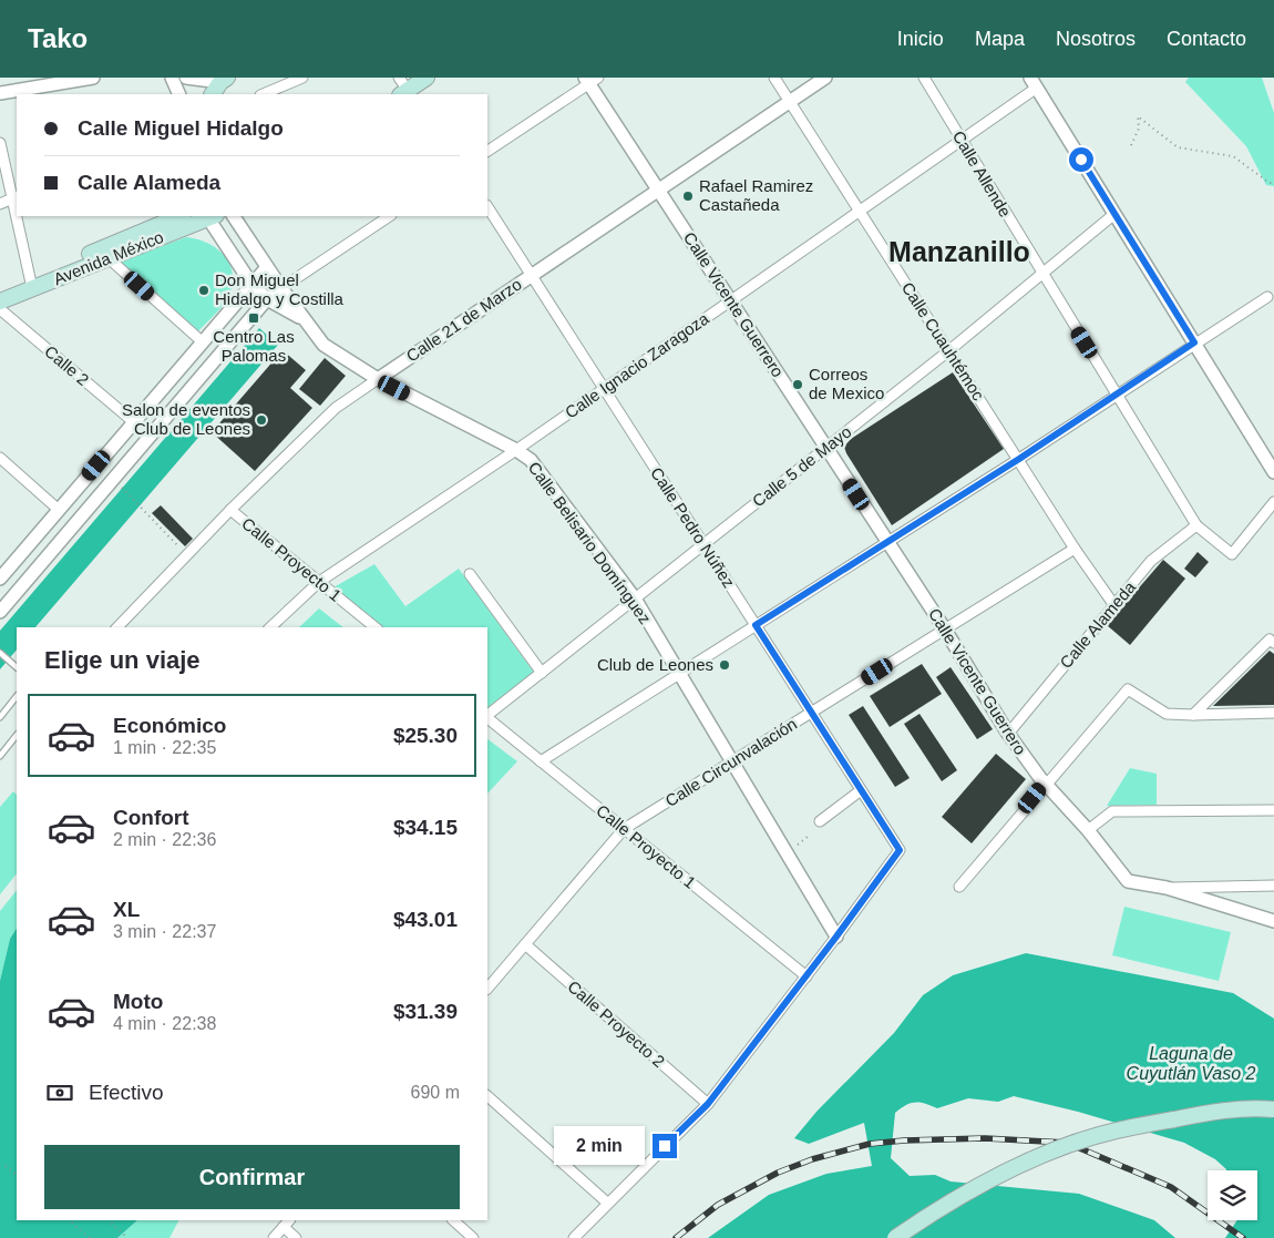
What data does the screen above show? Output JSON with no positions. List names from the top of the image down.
{
  "streets": {
    "main road": ["Avenida México"],
    "street": [
      "Calle Allende",
      "Calle Vicente Guerrero",
      "Calle 21 de Marzo",
      "Calle Cuauhtémoc",
      "Calle 2",
      "Calle Ignacio Zaragoza",
      "Calle 5 de Mayo",
      "Calle Pedro Núñez",
      "Calle Belisario Domínguez",
      "Calle Proyecto 1",
      "Calle Alameda",
      "Calle Circunvalación",
      "Calle Proyecto 2"
    ]
  },
  "crossings": [
    ["Calle Allende", "Calle Ignacio Zaragoza"],
    ["Calle Allende", "Calle 5 de Mayo"],
    ["Calle Allende", "Calle Alameda"],
    ["Calle Vicente Guerrero", "Calle 21 de Marzo"],
    ["Calle Vicente Guerrero", "Calle Ignacio Zaragoza"],
    ["Calle Vicente Guerrero", "Calle 5 de Mayo"],
    ["Calle Vicente Guerrero", "Calle Alameda"],
    ["Calle Vicente Guerrero", "Calle Circunvalación"],
    ["Calle 21 de Marzo", "Calle Cuauhtémoc"],
    ["Calle 21 de Marzo", "Calle Pedro Núñez"],
    ["Calle 21 de Marzo", "Calle Belisario Domínguez"],
    ["Calle 21 de Marzo", "Calle Proyecto 1"],
    ["Calle Cuauhtémoc", "Calle Ignacio Zaragoza"],
    ["Calle Cuauhtémoc", "Calle 5 de Mayo"],
    ["Calle Cuauhtémoc", "Calle Alameda"],
    ["Calle Cuauhtémoc", "Calle Circunvalación"],
    ["Calle Ignacio Zaragoza", "Calle Pedro Núñez"],
    ["Calle Ignacio Zaragoza", "Calle Belisario Domínguez"],
    ["Calle Ignacio Zaragoza", "Calle Proyecto 1"],
    ["Calle 5 de Mayo", "Calle Pedro Núñez"],
    ["Calle 5 de Mayo", "Calle Belisario Domínguez"],
    ["Calle Pedro Núñez", "Calle Belisario Domínguez"],
    ["Calle Pedro Núñez", "Calle Circunvalación"],
    ["Calle Belisario Domínguez", "Calle Circunvalación"],
    ["Calle Proyecto 1", "Calle Circunvalación"],
    ["Calle Circunvalación", "Calle Proyecto 2"]
  ],
  "districts": ["Manzanillo"],
  "water": ["Laguna de Cuyutlán Vaso 2"],
  "places": {
    "other": [
      "Rafael Ramirez Castañeda",
      "Don Miguel Hidalgo y Costilla",
      "Correos de Mexico",
      "Salon de eventos Club de Leones",
      "Club de Leones"
    ],
    "transit": ["Centro Las Palomas"]
  },
  "page": {
    "header": "Tako",
    "nav": [
      "Inicio",
      "Mapa",
      "Nosotros",
      "Contacto"
    ],
    "banner": ["Calle Miguel Hidalgo", "Calle Alameda"],
    "heading": "Elige un viaje",
    "list": [
      {
        "name": "Económico",
        "note": "1 min · 22:35",
        "value": "$25.30"
      },
      {
        "name": "Confort",
        "note": "2 min · 22:36",
        "value": "$34.15"
      },
      {
        "name": "XL",
        "note": "3 min · 22:37",
        "value": "$43.01"
      },
      {
        "name": "Moto",
        "note": "4 min · 22:38",
        "value": "$31.39"
      }
    ],
    "pay": ["Efectivo", "690 m"],
    "bubble": "2 min",
    "buttons": "Confirmar"
  }
}
